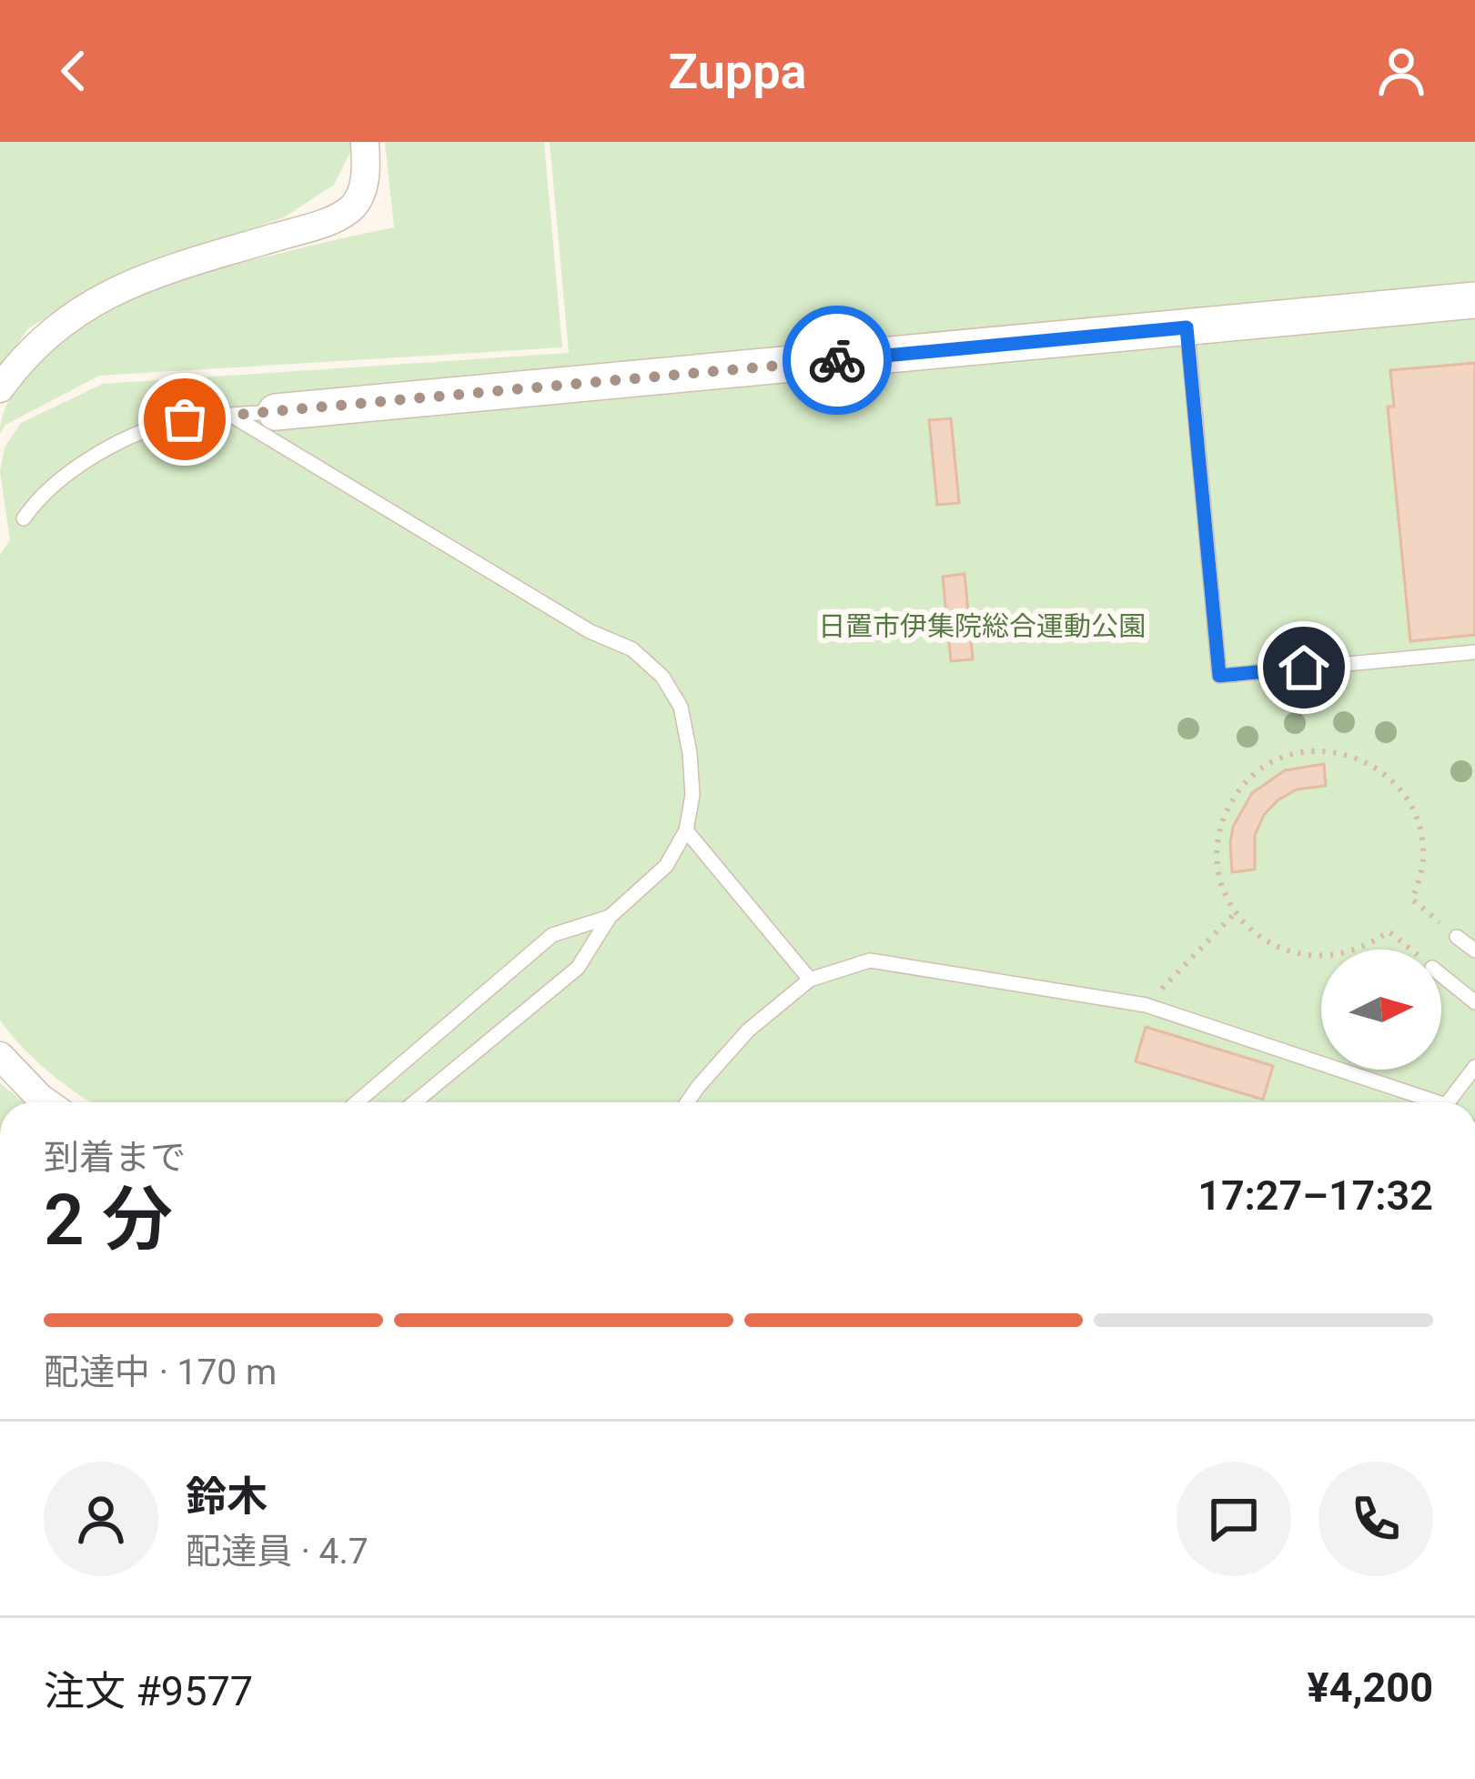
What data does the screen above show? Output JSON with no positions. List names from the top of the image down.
{
  "parks": ["日置市伊集院総合運動公園"],
  "north": "right",
  "page": {
    "header": "Zuppa",
    "heading": ["2 分", "到着まで", "17:27–17:32"],
    "panel": [
      "鈴木",
      "配達員 · 4.7",
      "注文 #9577",
      "¥4,200"
    ],
    "bar": "配達中 · 170 m"
  }
}
